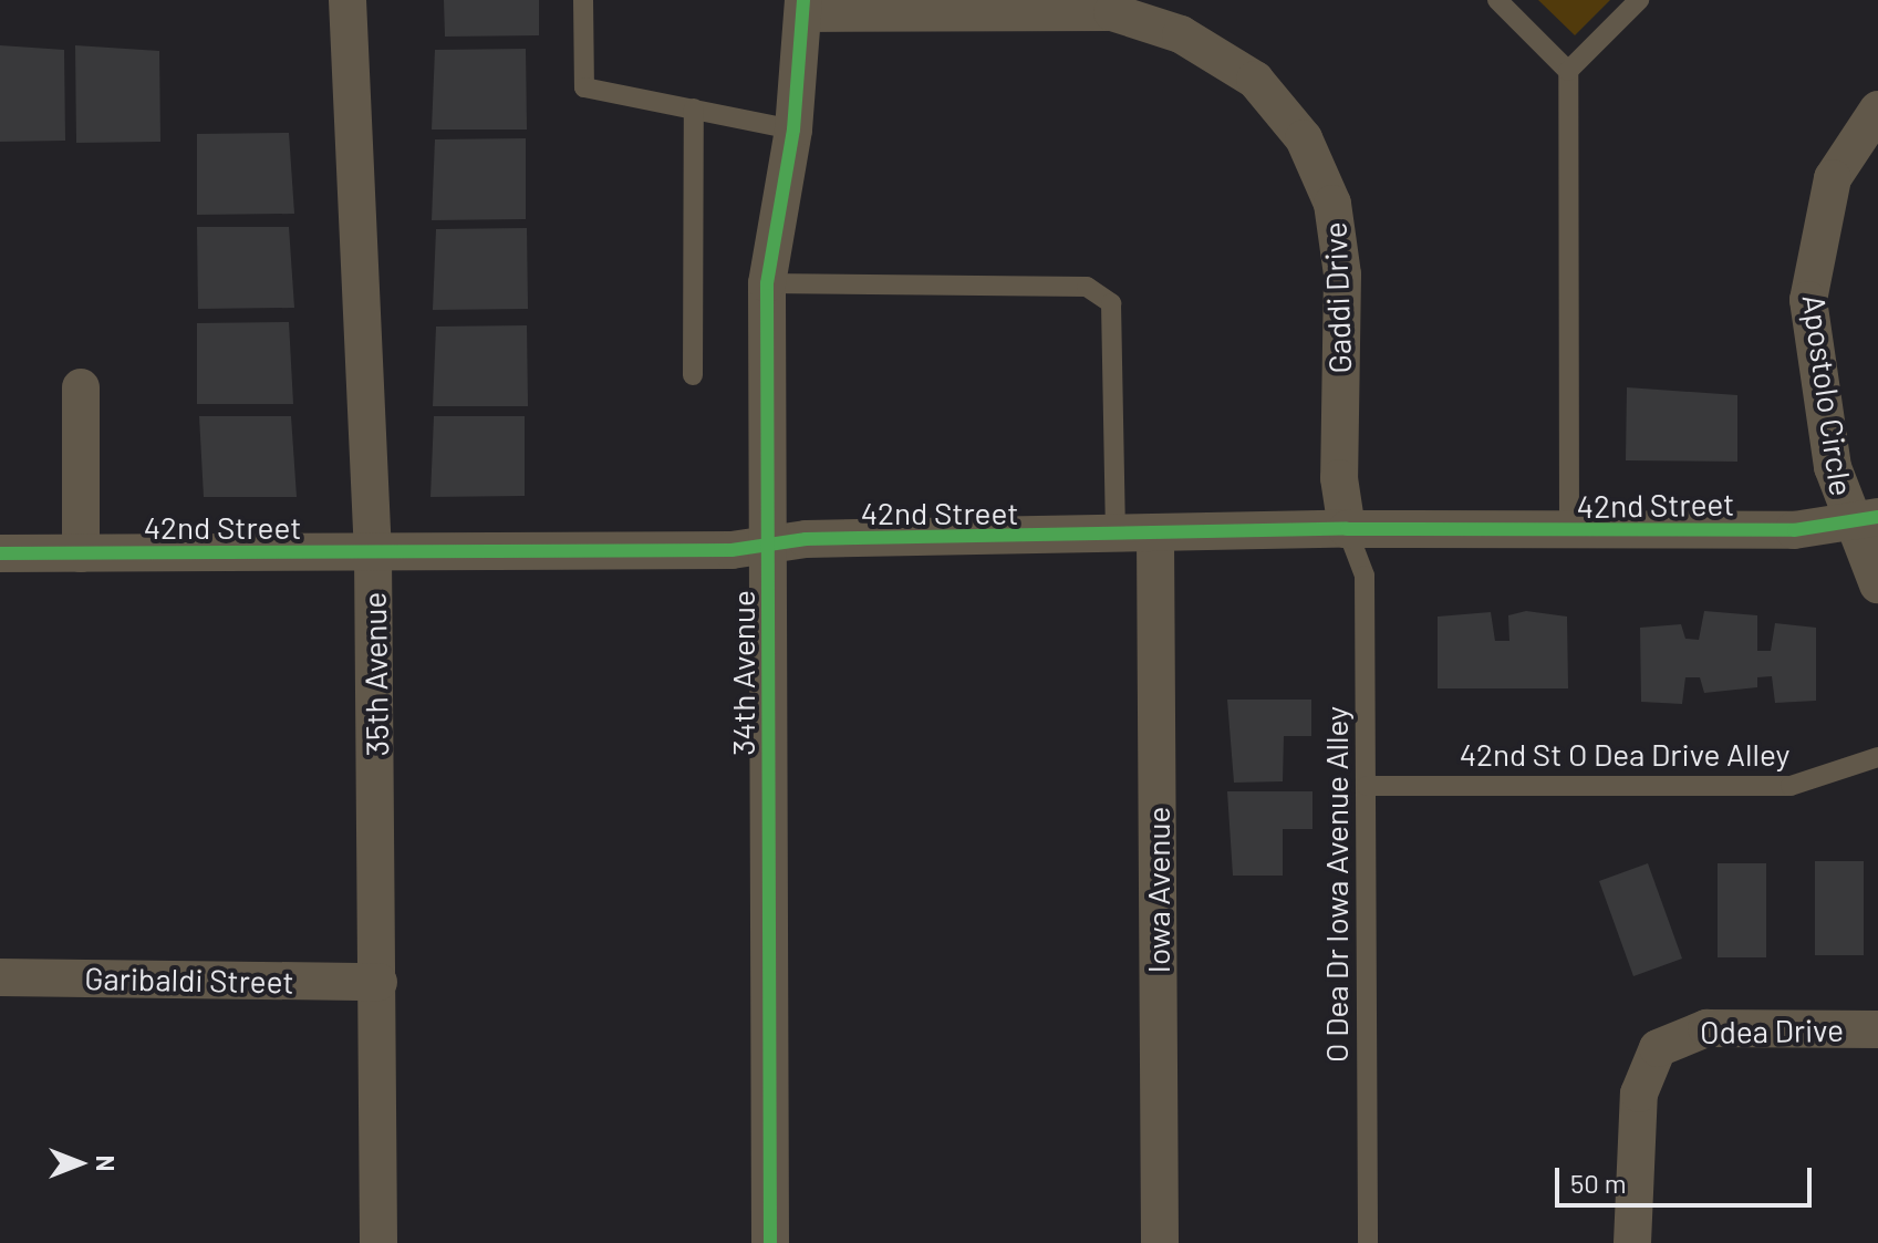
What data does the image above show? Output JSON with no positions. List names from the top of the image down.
{
  "streets": {
    "street": [
      "Gaddi Drive",
      "Apostolo Circle",
      "42nd Street",
      "34th Avenue",
      "35th Avenue",
      "Iowa Avenue",
      "Garibaldi Street",
      "Odea Drive"
    ],
    "lane": ["42nd St O Dea Drive Alley", "O Dea Dr Iowa Avenue Alley"]
  },
  "crossings": [
    ["Gaddi Drive", "42nd Street"],
    ["Gaddi Drive", "34th Avenue"],
    ["Gaddi Drive", "O Dea Dr Iowa Avenue Alley"],
    ["Apostolo Circle", "42nd Street"],
    ["42nd Street", "34th Avenue"],
    ["42nd Street", "35th Avenue"],
    ["42nd Street", "O Dea Dr Iowa Avenue Alley"],
    ["42nd Street", "Iowa Avenue"],
    ["35th Avenue", "Garibaldi Street"],
    ["42nd St O Dea Drive Alley", "O Dea Dr Iowa Avenue Alley"]
  ],
  "scale_bar": "50 m",
  "north": "right"
}
